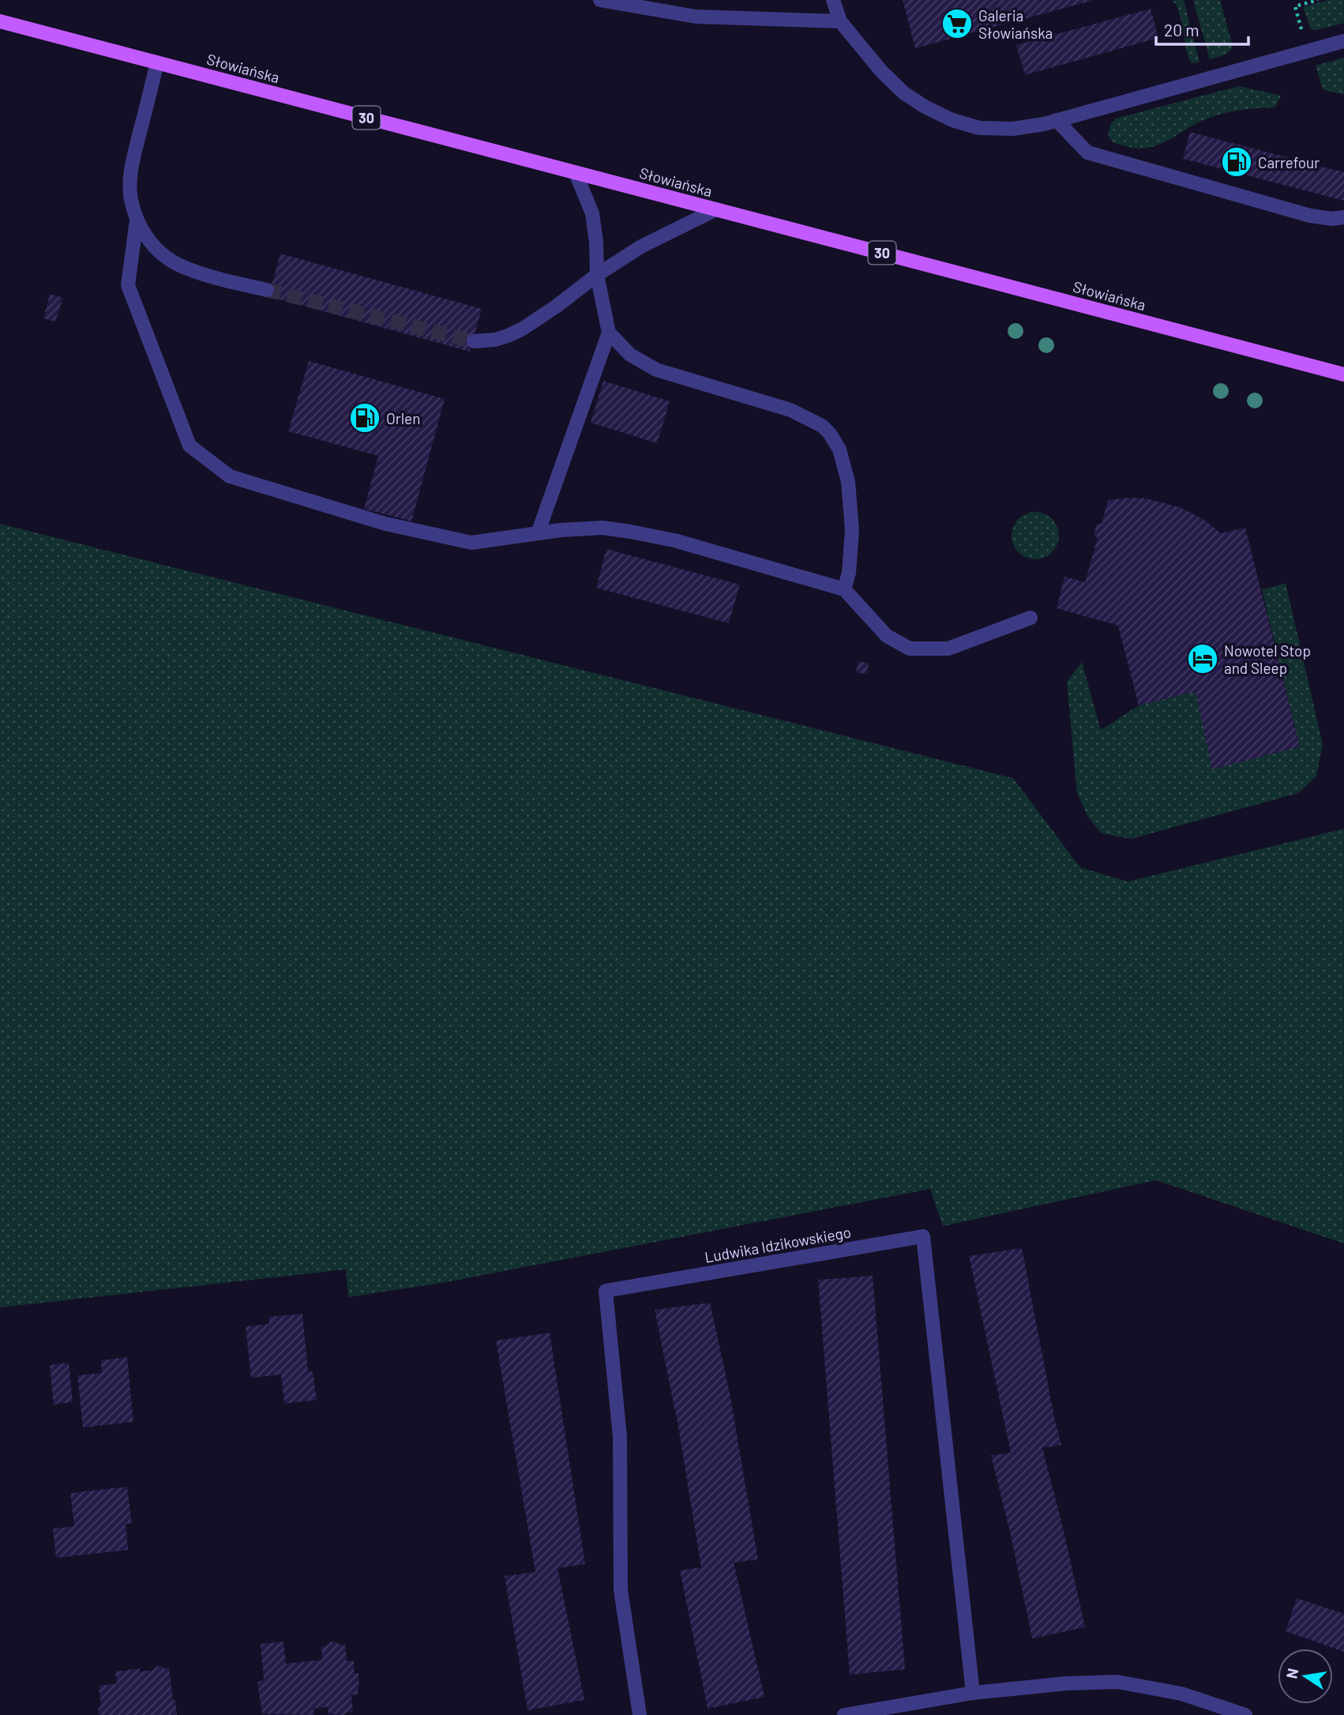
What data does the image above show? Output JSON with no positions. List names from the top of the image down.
{
  "streets": {
    "main road": ["Słowiańska", "30"],
    "street": ["Ludwika Idzikowskiego"]
  },
  "places": {
    "supermarket": ["Galeria Słowiańska"],
    "fuel station": ["Carrefour", "Orlen"],
    "hotel": ["Nowotel Stop and Sleep"]
  },
  "scale_bar": "20 m",
  "north": "left"
}
